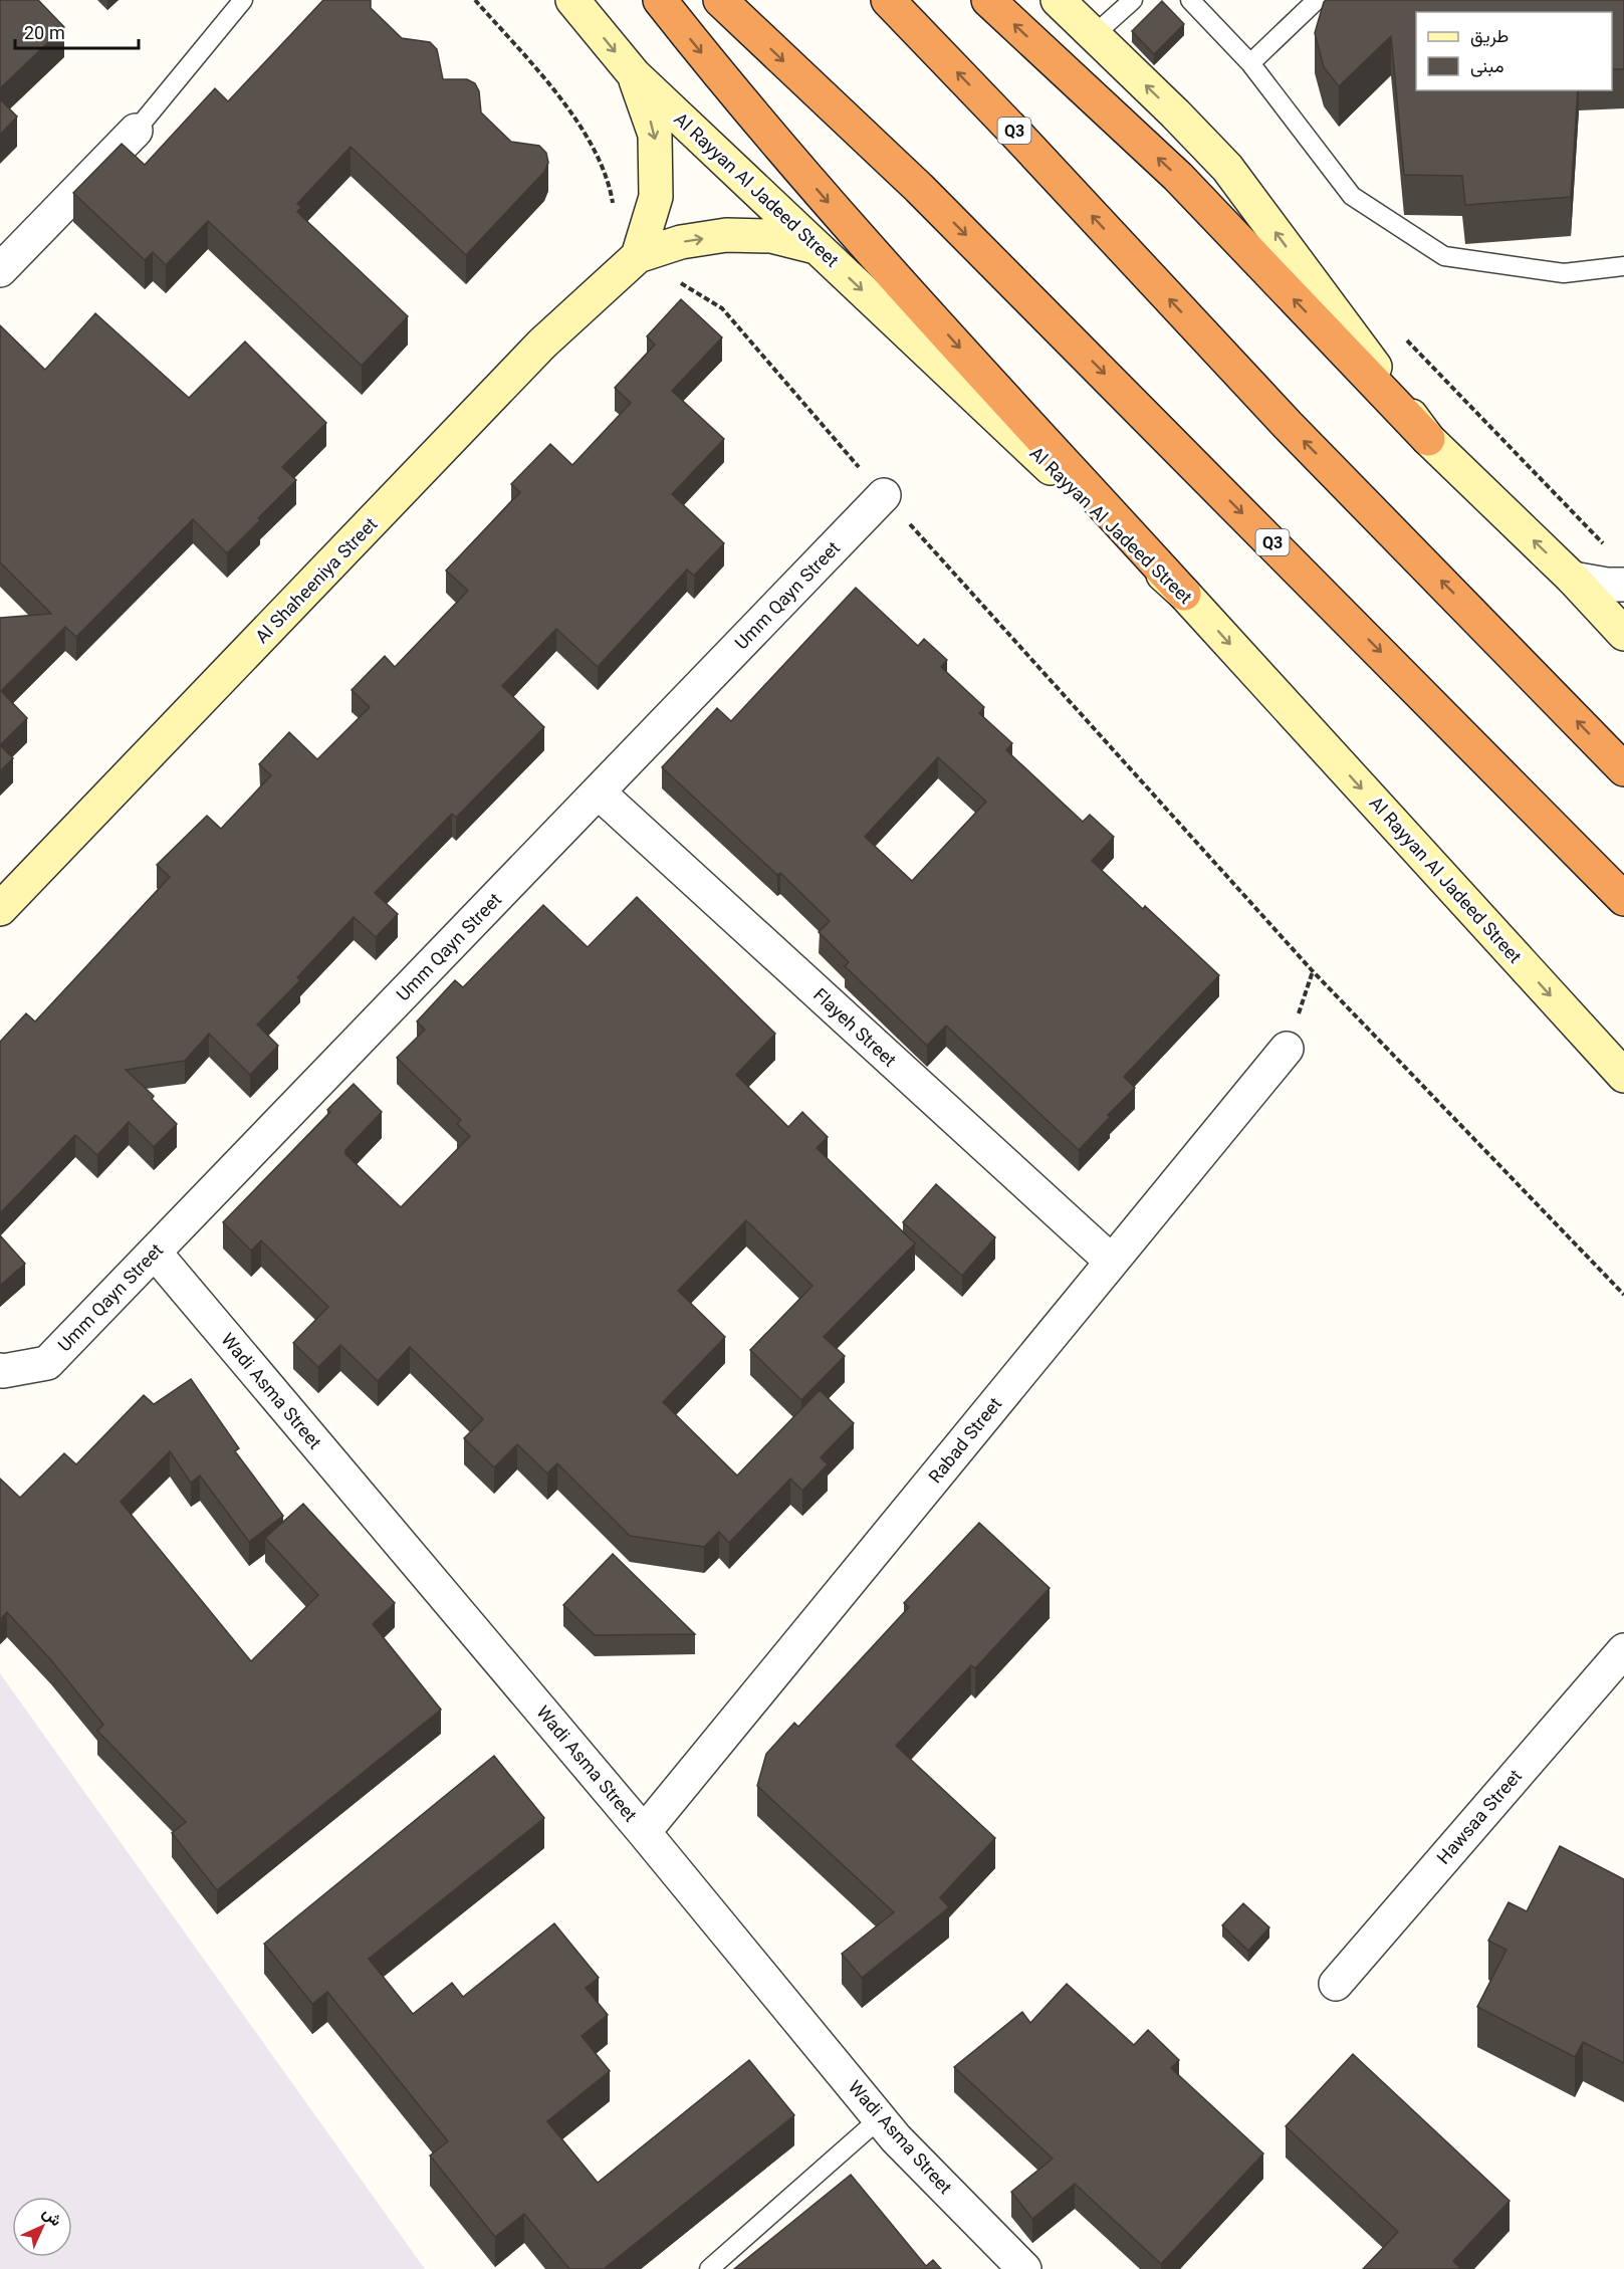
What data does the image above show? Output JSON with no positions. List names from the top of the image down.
{
  "streets": {
    "highway": ["Q3"],
    "street": [
      "Al Rayyan Al Jadeed Street",
      "Al Shaheeniya Street",
      "Umm Qayn Street",
      "Flayeh Street",
      "Wadi Asma Street",
      "Rabad Street",
      "Hawsaa Street"
    ]
  },
  "crossings": [
    ["Al Rayyan Al Jadeed Street", "Al Shaheeniya Street"],
    ["Umm Qayn Street", "Flayeh Street"],
    ["Umm Qayn Street", "Wadi Asma Street"],
    ["Flayeh Street", "Rabad Street"],
    ["Wadi Asma Street", "Rabad Street"]
  ],
  "one_way": ["Al Rayyan Al Jadeed Street"],
  "legend": ["طريق", "مبنى"],
  "scale_bar": "20 m",
  "north": "top right"
}
